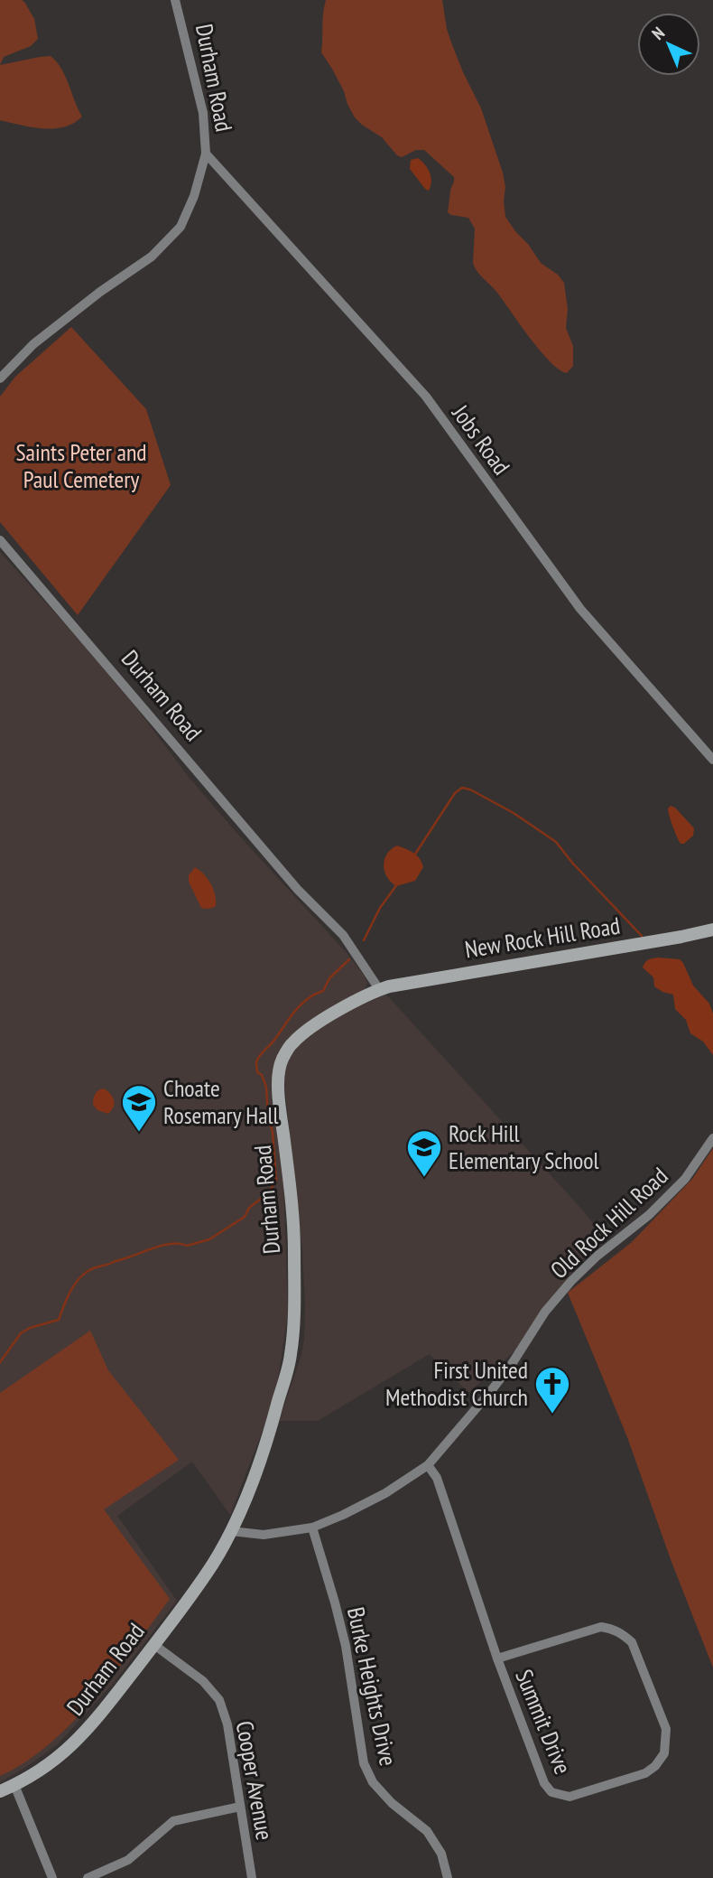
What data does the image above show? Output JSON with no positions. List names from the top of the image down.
{
  "streets": {
    "main road": ["Durham Road", "New Rock Hill Road"],
    "street": [
      "Jobs Road",
      "Old Rock Hill Road",
      "Burke Heights Drive",
      "Summit Drive",
      "Cooper Avenue"
    ]
  },
  "crossings": [
    ["Durham Road", "Jobs Road"],
    ["Durham Road", "New Rock Hill Road"],
    ["Durham Road", "Old Rock Hill Road"],
    ["Durham Road", "Cooper Avenue"],
    ["Old Rock Hill Road", "Burke Heights Drive"],
    ["Old Rock Hill Road", "Summit Drive"]
  ],
  "parks": ["Saints Peter and Paul Cemetery"],
  "places": {
    "school or university": ["Choate Rosemary Hall", "Rock Hill Elementary School"],
    "church": ["First United Methodist Church"]
  },
  "north": "top left"
}
